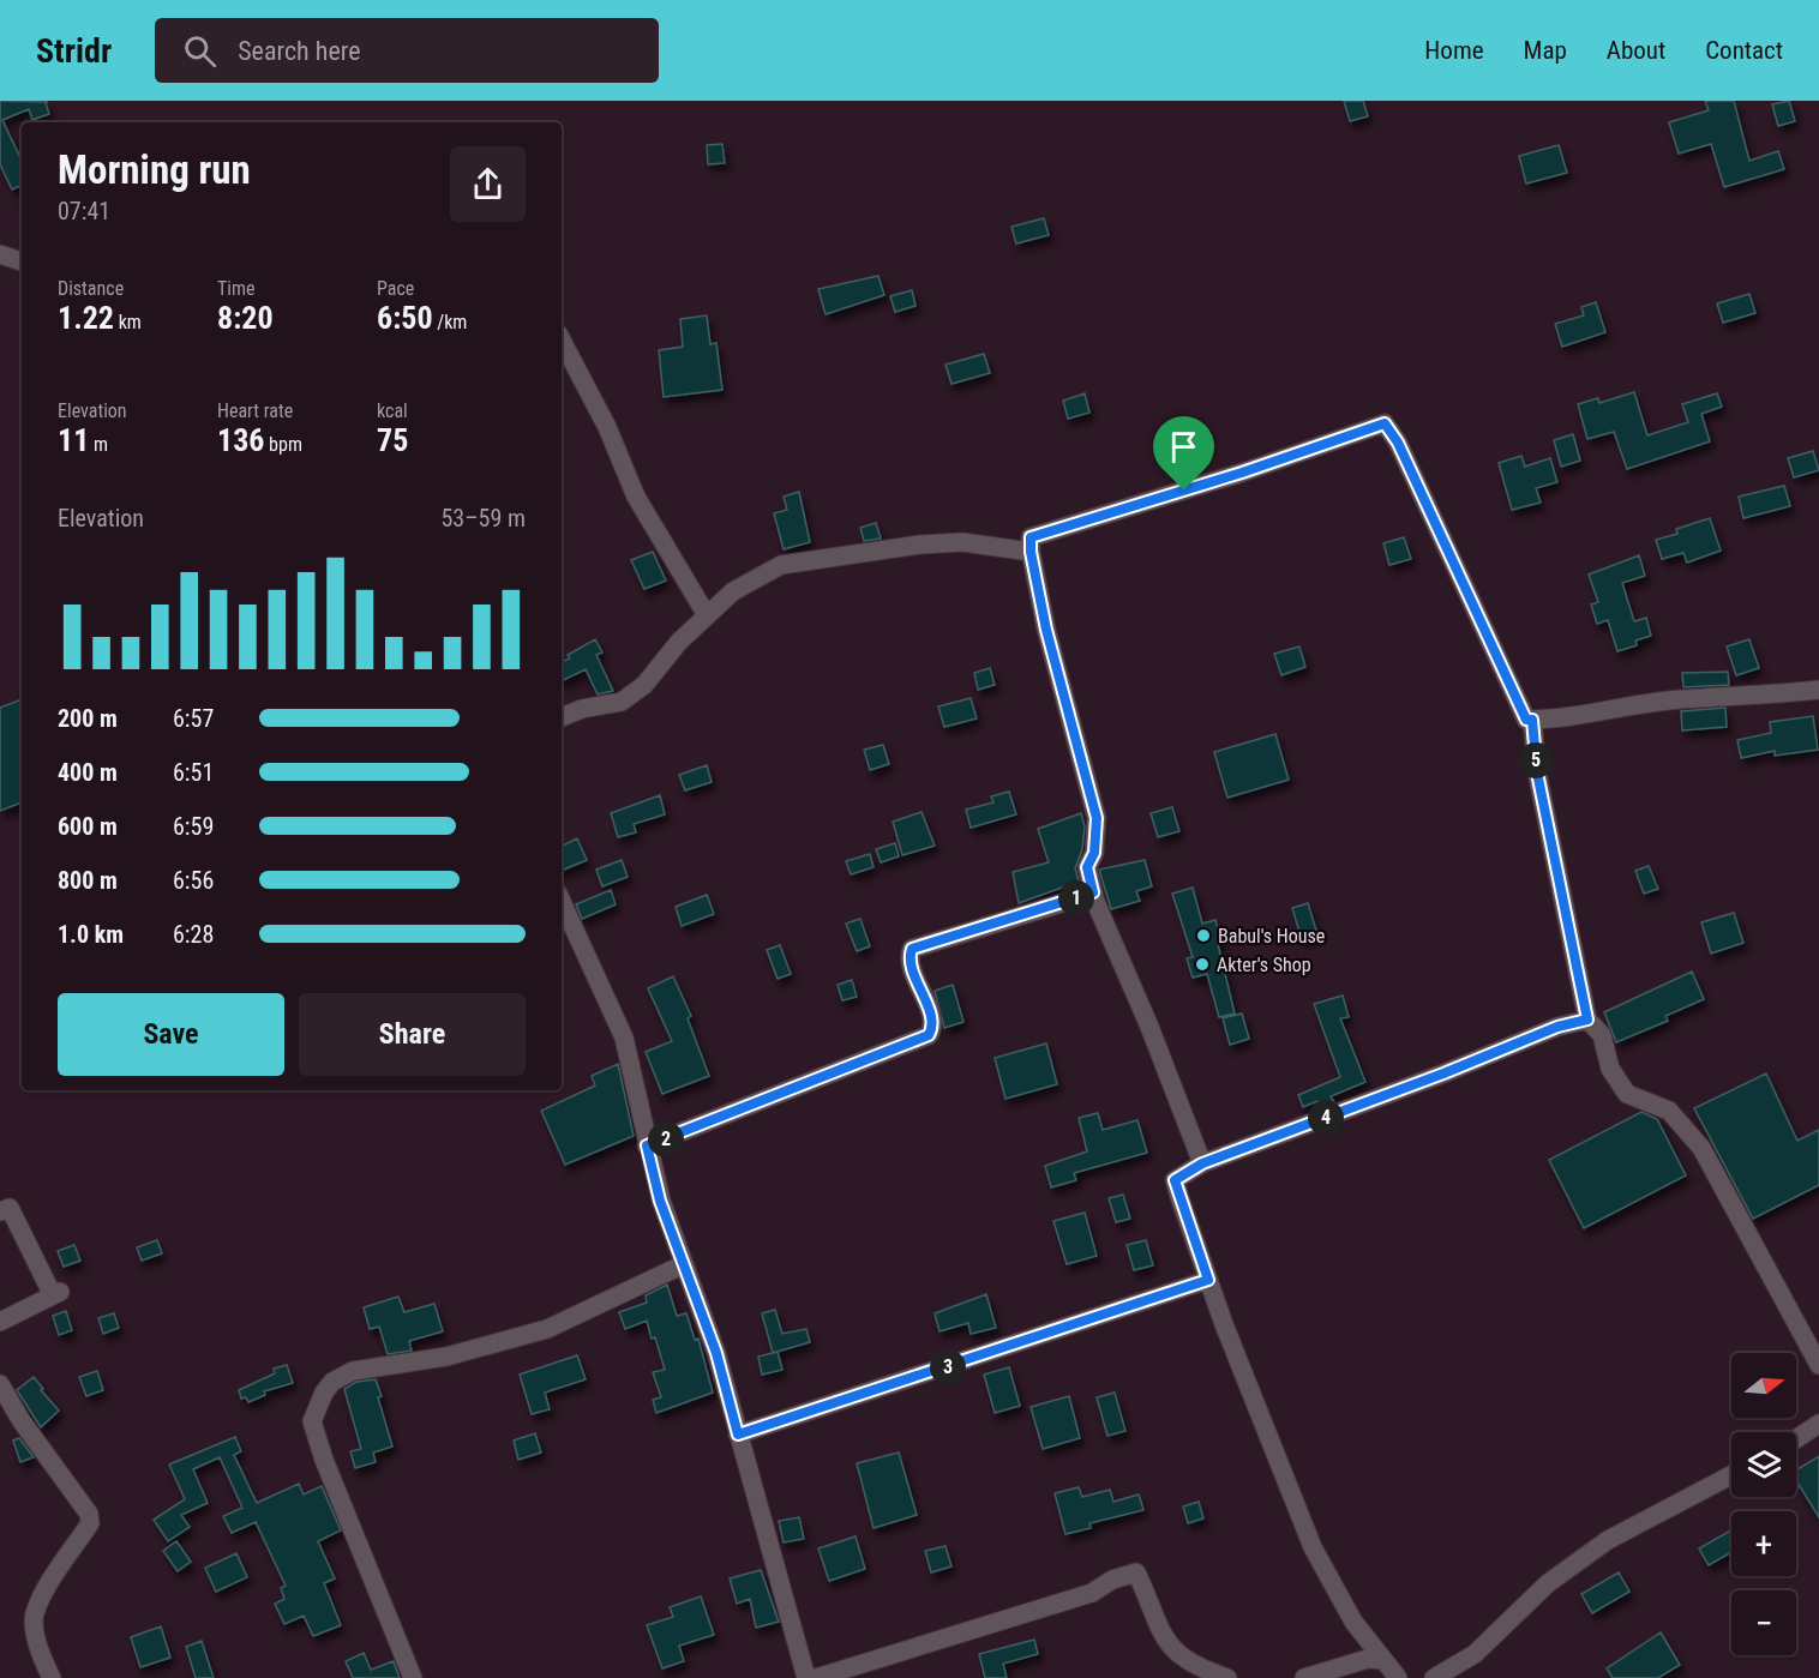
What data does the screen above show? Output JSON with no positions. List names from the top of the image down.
{
  "places": ["Babul's House", "Akter's Shop"],
  "north": "right",
  "page": {
    "header": "Stridr",
    "search": "Search here",
    "nav": [
      "Home",
      "Map",
      "About",
      "Contact"
    ],
    "heading": ["Morning run", "07:41"],
    "stats": [
      ["Distance", "1.22 km"],
      ["Time", "8:20"],
      ["Pace", "6:50 /km"],
      ["Elevation", "11 m"],
      ["Heart rate", "136 bpm"],
      ["kcal", "75"]
    ],
    "chart": ["Elevation", "53–59 m"],
    "list": [
      {
        "name": "200 m",
        "note": "6:57"
      },
      {
        "name": "400 m",
        "note": "6:51"
      },
      {
        "name": "600 m",
        "note": "6:59"
      },
      {
        "name": "800 m",
        "note": "6:56"
      },
      {
        "name": "1.0 km",
        "note": "6:28"
      }
    ],
    "pins": [
      "5",
      "1",
      "4",
      "2",
      "3"
    ],
    "buttons": ["Save", "Share"],
    "map_buttons": ["+", "−"]
  }
}
